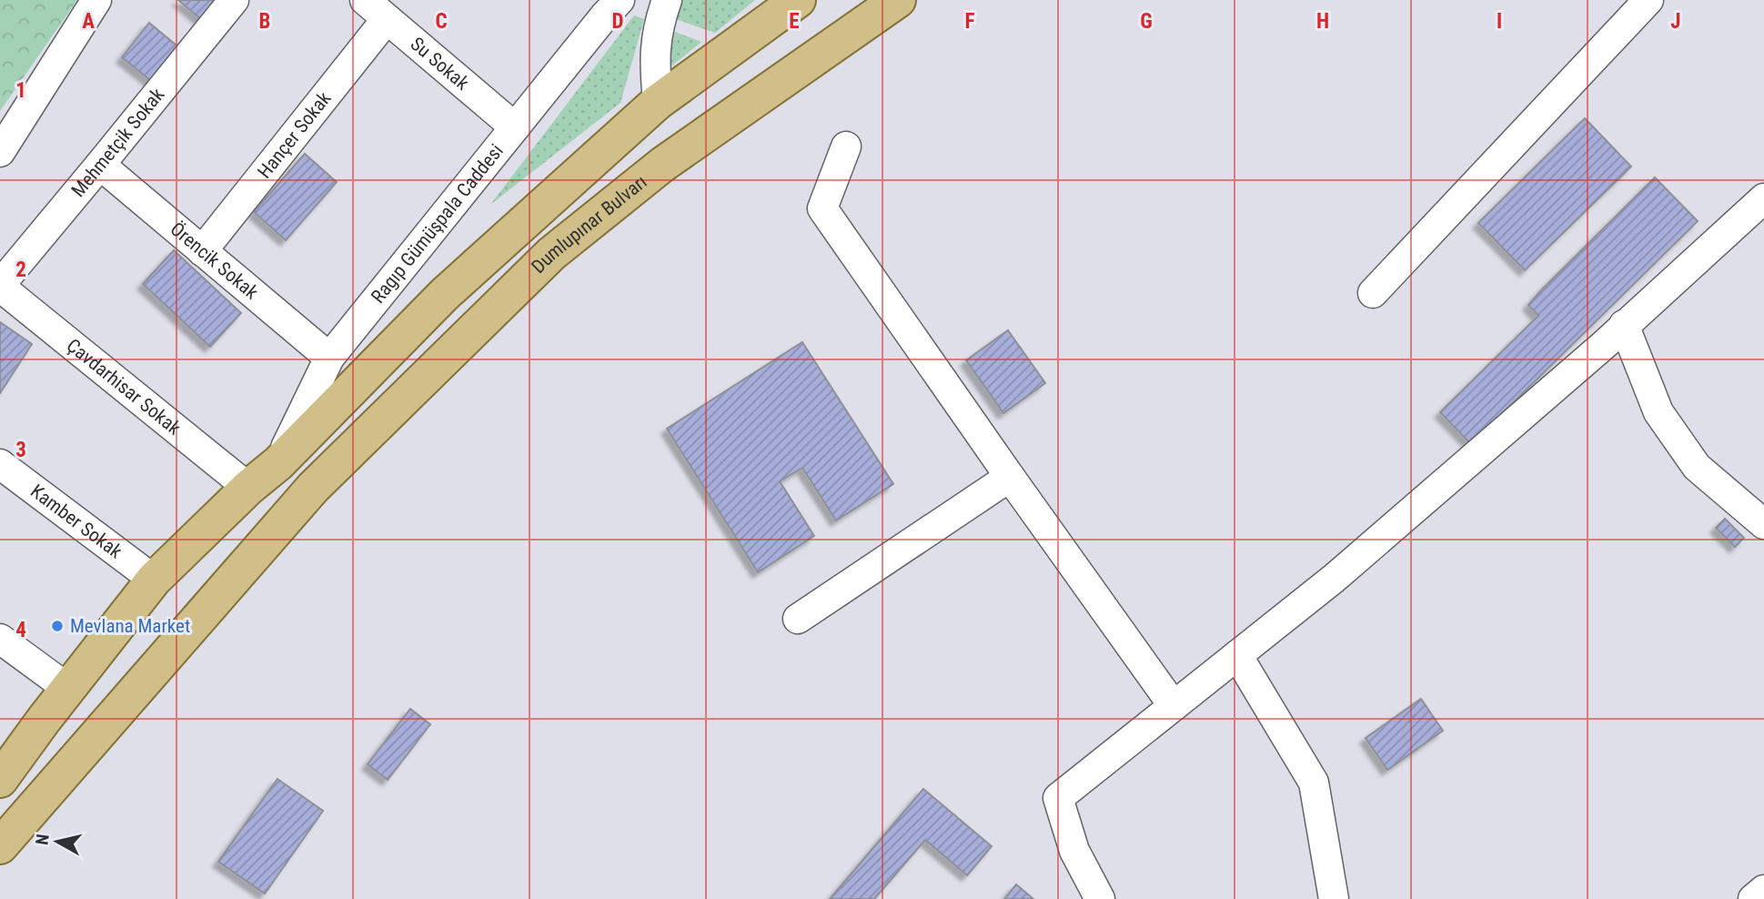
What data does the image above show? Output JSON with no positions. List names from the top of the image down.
{
  "streets": {
    "main road": ["Dumlupınar Bulvarı"],
    "street": [
      "Su Sokak",
      "Hançer Sokak",
      "Mehmetçik Sokak",
      "Ragıp Gümüşpala Caddesi",
      "Örencik Sokak",
      "Çavdarhisar Sokak",
      "Kamber Sokak"
    ]
  },
  "crossings": [
    ["Su Sokak", "Hançer Sokak"],
    ["Su Sokak", "Ragıp Gümüşpala Caddesi"],
    ["Hançer Sokak", "Örencik Sokak"],
    ["Mehmetçik Sokak", "Örencik Sokak"],
    ["Mehmetçik Sokak", "Çavdarhisar Sokak"],
    ["Ragıp Gümüşpala Caddesi", "Örencik Sokak"]
  ],
  "places": ["Mevlana Market"],
  "north": "left",
  "grid": {
    "columns": [
      "A",
      "B",
      "C",
      "D",
      "E",
      "F",
      "G",
      "H",
      "I",
      "J"
    ],
    "rows": [
      "1",
      "2",
      "3",
      "4"
    ]
  }
}
